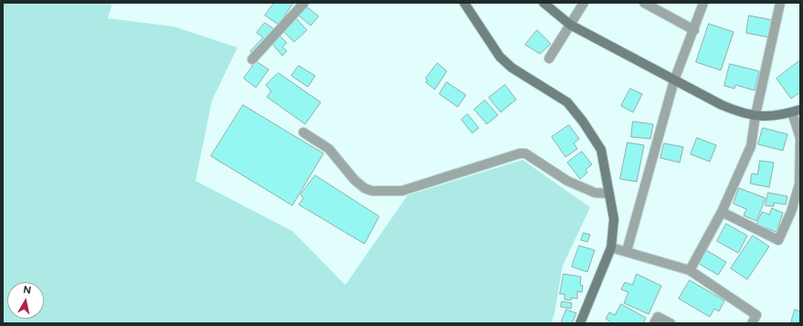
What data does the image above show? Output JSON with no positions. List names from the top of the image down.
{
  "north": "top"
}
